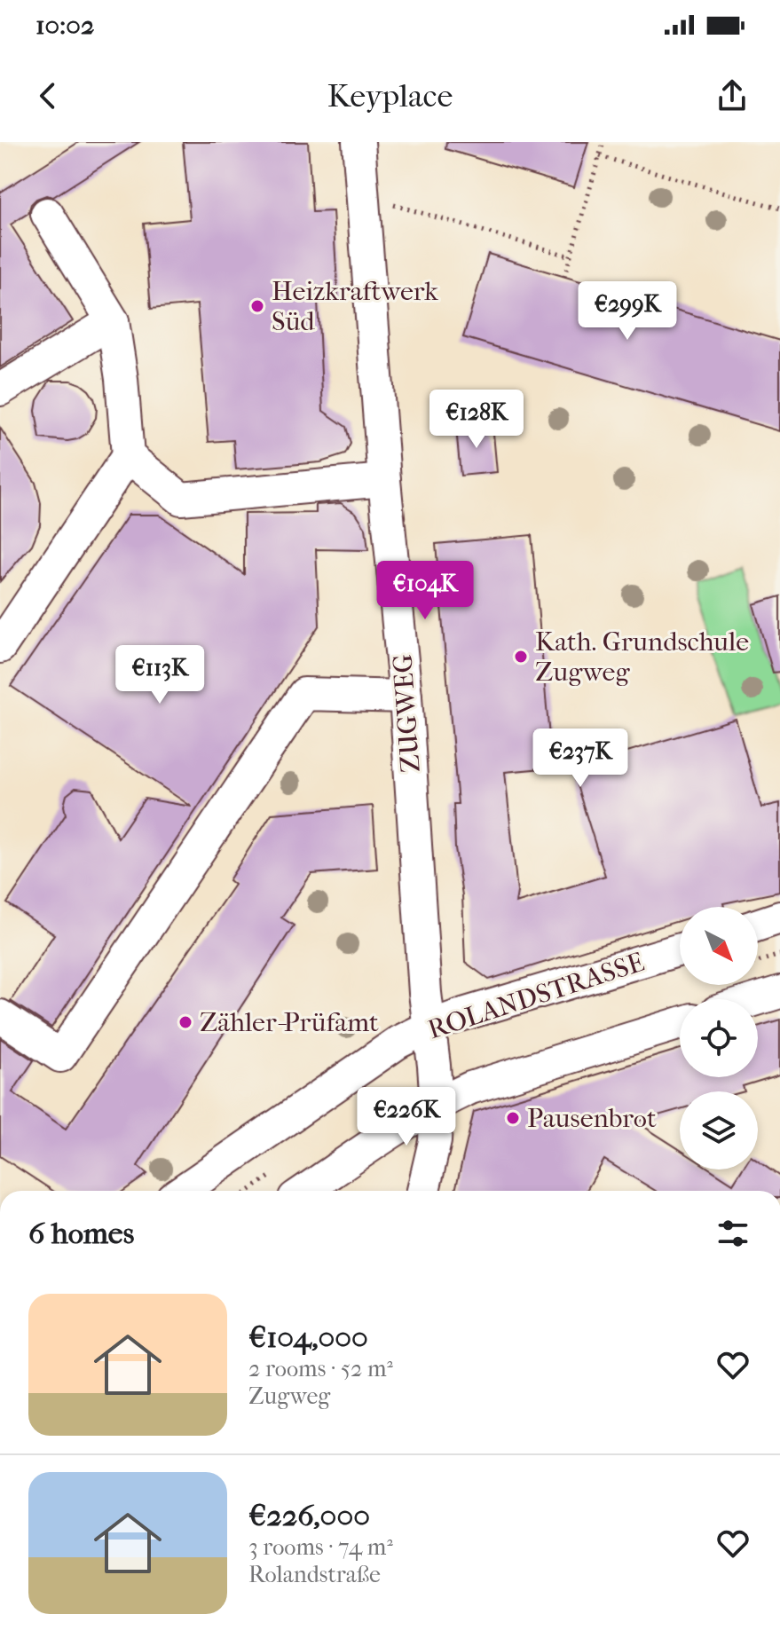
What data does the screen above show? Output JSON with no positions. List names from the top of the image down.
{
  "streets": {
    "street": ["ZUGWEG", "ROLANDSTRASSE"]
  },
  "crossings": [
    ["ZUGWEG", "ROLANDSTRASSE"]
  ],
  "places": [
    "Heizkraftwerk Süd",
    "Kath. Grundschule Zugweg",
    "Zähler-Prüfamt",
    "Pausenbrot"
  ],
  "north": "bottom right",
  "page": {
    "status": "10:02",
    "header": "Keyplace",
    "price": [
      "€299K",
      "€128K",
      "€104K",
      "€113K",
      "€237K",
      "€226K"
    ],
    "heading": "6 homes",
    "list": [
      {
        "name": "€104,000",
        "note": "2 rooms · 52 m² · Zugweg"
      },
      {
        "name": "€226,000",
        "note": "3 rooms · 74 m² · Rolandstraße"
      }
    ]
  }
}
